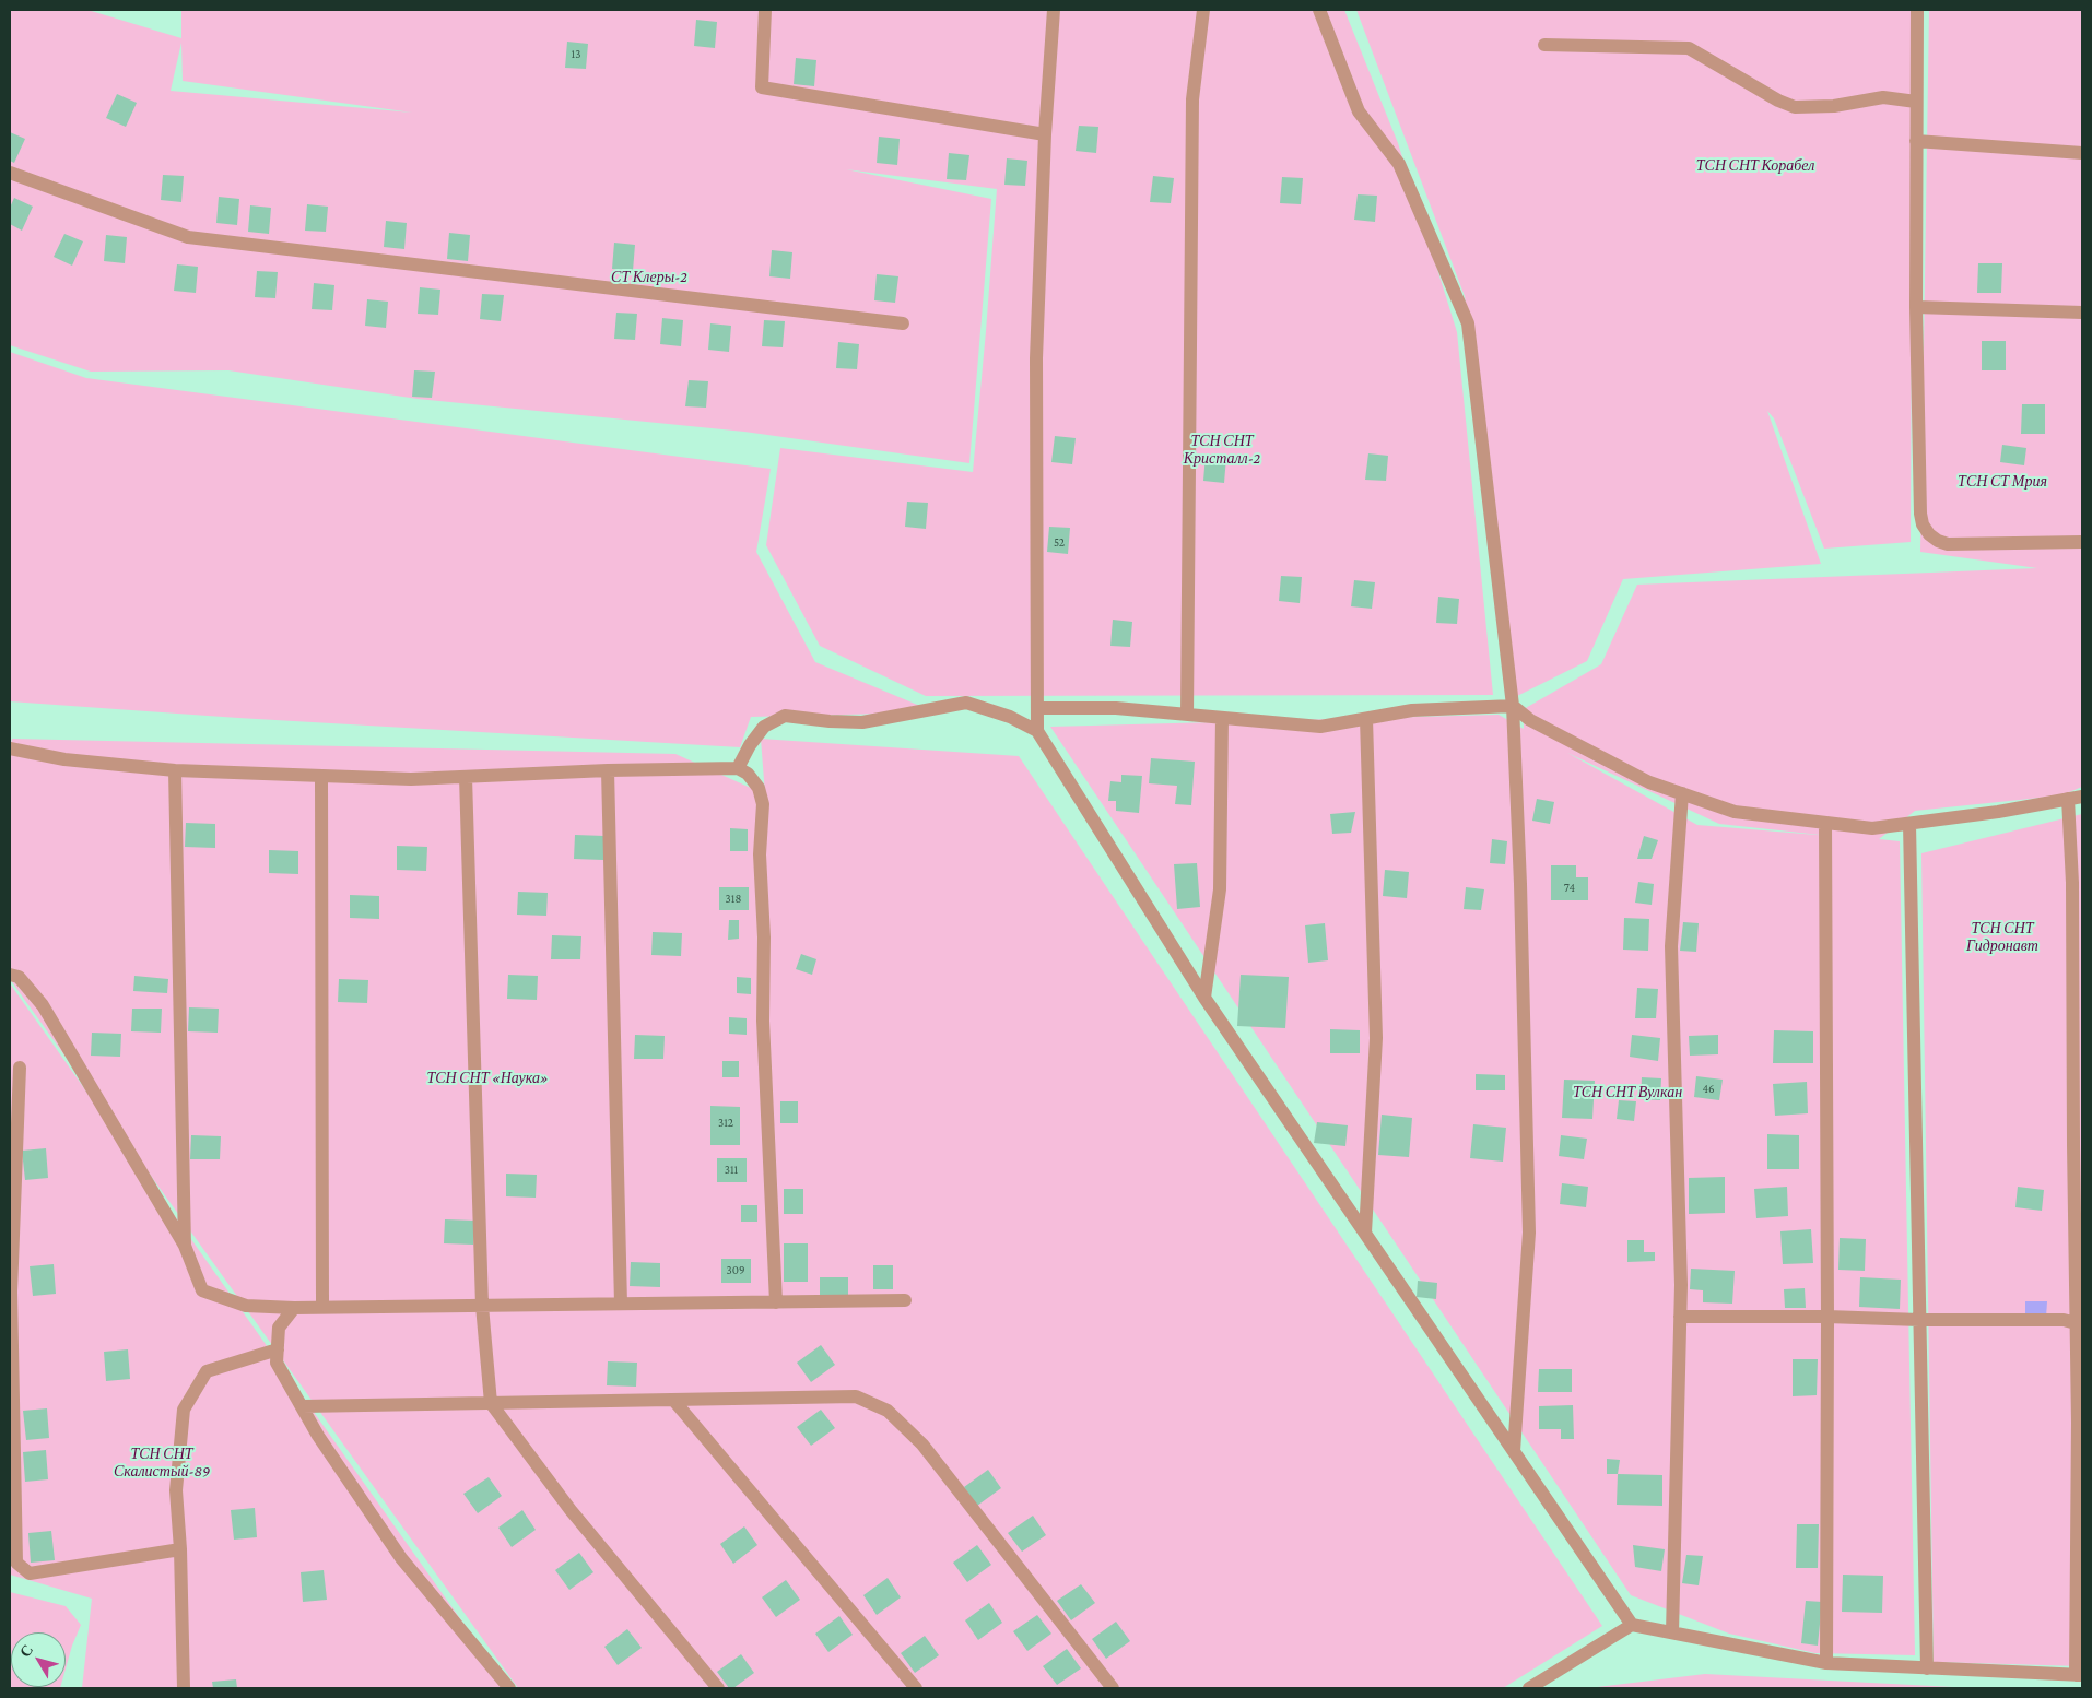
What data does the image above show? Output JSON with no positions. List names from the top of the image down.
{
  "parks": [
    "ТСН СНТ Корабел",
    "СТ Клеры-2",
    "ТСН СНТ Кристалл-2",
    "ТСН СТ Мрия",
    "ТСН СНТ Гидронавт",
    "ТСН СНТ «Наука»",
    "ТСН СНТ Вулкан",
    "ТСН СНТ Скалистый-89"
  ],
  "house_numbers": [
    "13",
    "52",
    "74",
    "318",
    "46",
    "312",
    "311",
    "309"
  ],
  "north": "top left"
}
